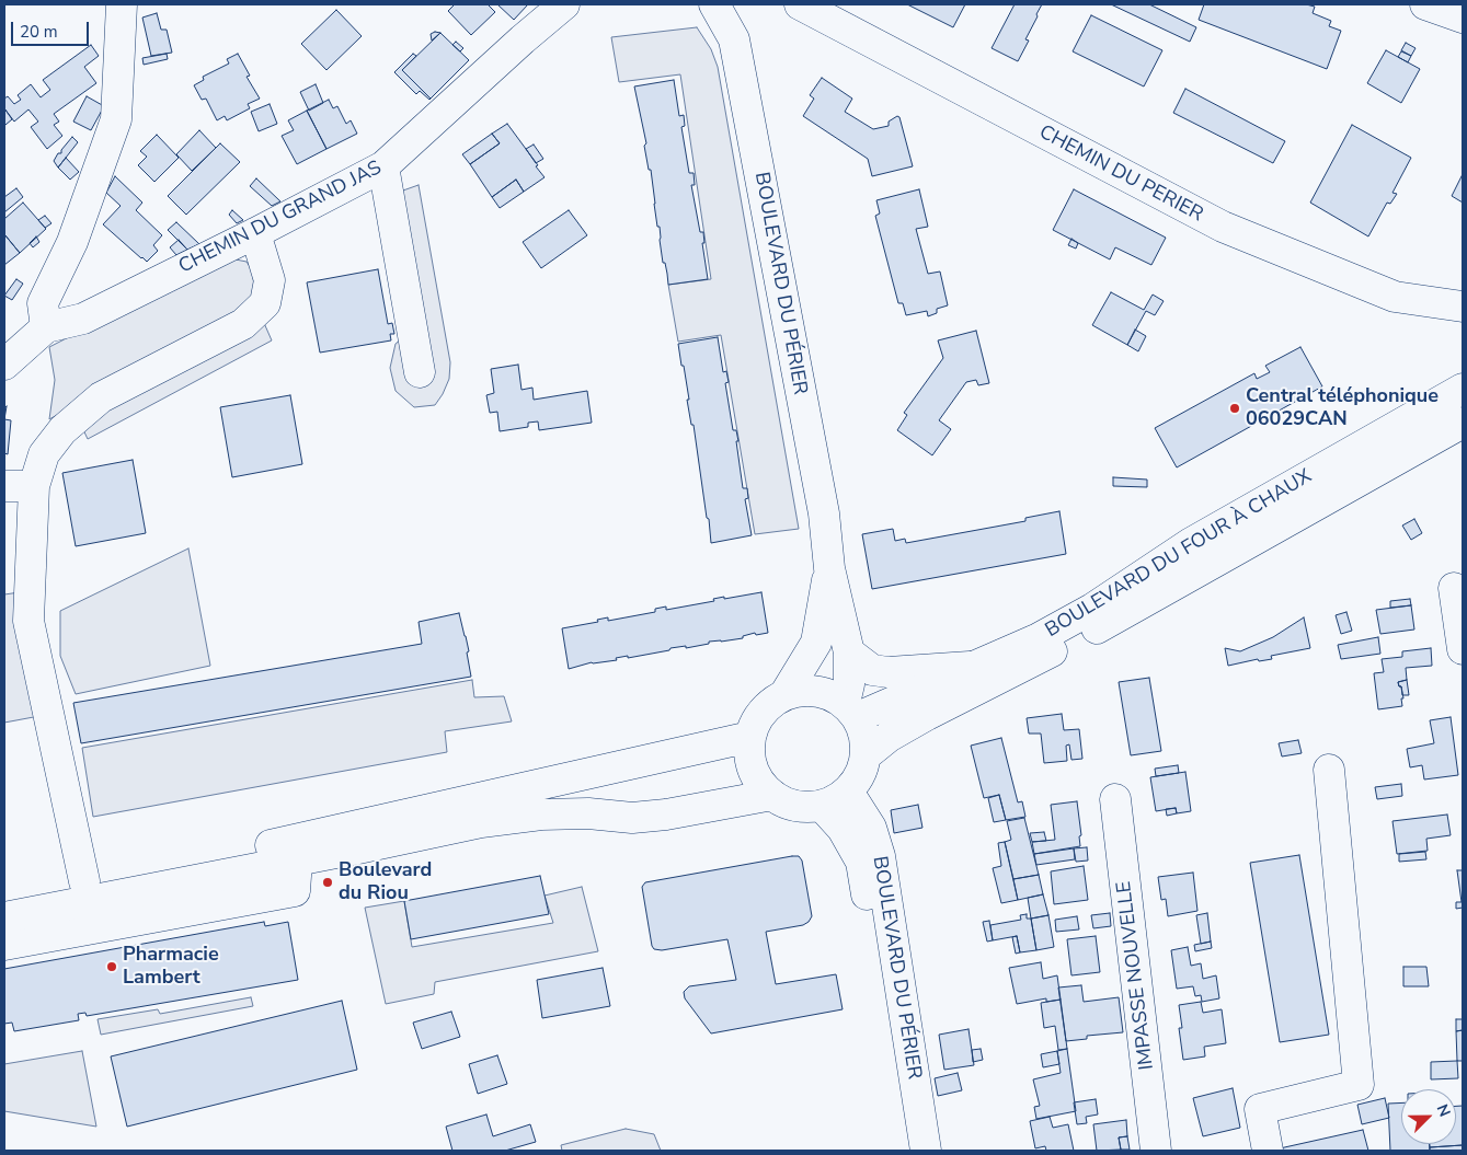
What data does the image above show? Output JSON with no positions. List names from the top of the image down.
{
  "streets": {
    "street": [
      "CHEMIN DU PERIER",
      "CHEMIN DU GRAND JAS",
      "BOULEVARD DU PÉRIER",
      "BOULEVARD DU FOUR À CHAUX",
      "IMPASSE NOUVELLE"
    ]
  },
  "crossings": [
    ["BOULEVARD DU PÉRIER", "BOULEVARD DU FOUR À CHAUX"]
  ],
  "places": ["Central téléphonique 06029CAN", "Boulevard du Riou", "Pharmacie Lambert"],
  "scale_bar": "20 m",
  "north": "top right"
}
